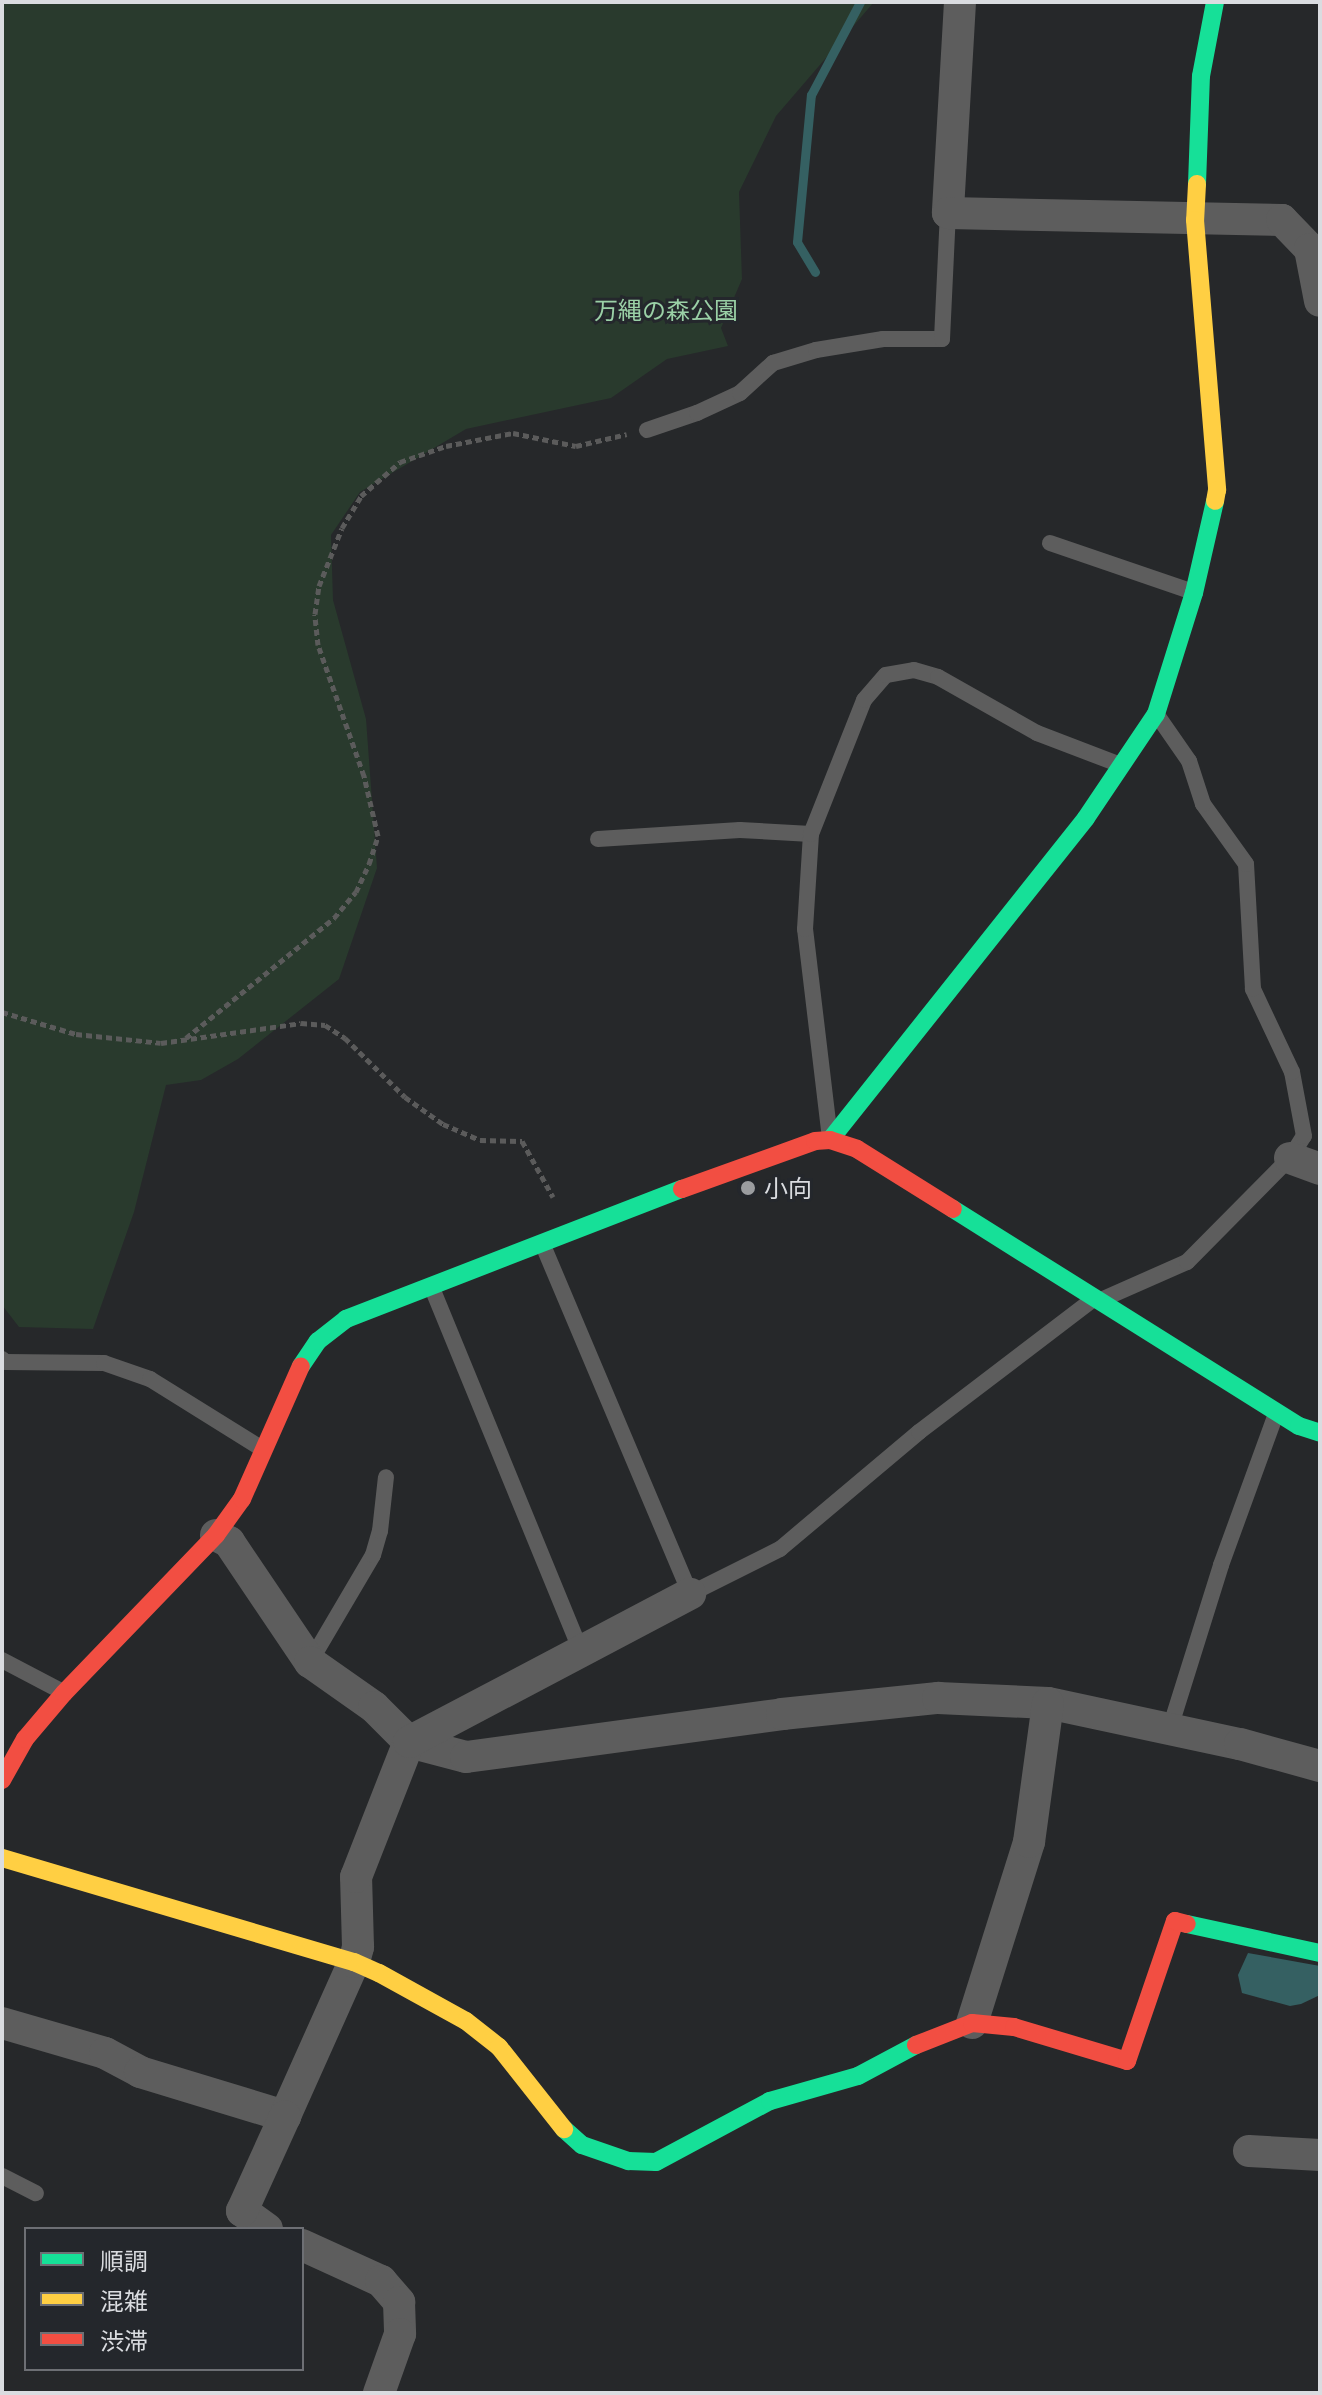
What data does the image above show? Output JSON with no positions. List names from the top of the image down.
{
  "parks": ["万縄の森公園"],
  "places": ["小向"],
  "legend": ["順調", "混雑", "渋滞"]
}
